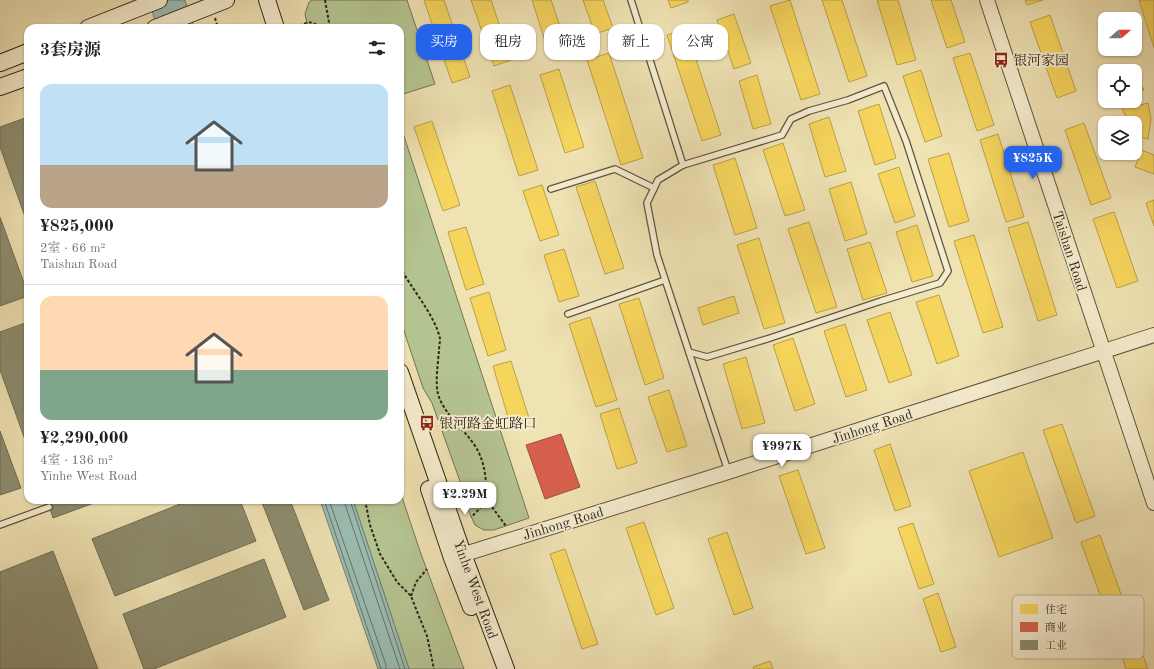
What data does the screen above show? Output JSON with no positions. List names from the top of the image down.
{
  "streets": {
    "main road": ["Yinhe West Road"],
    "street": ["Taishan Road", "Jinhong Road"]
  },
  "crossings": [
    ["Taishan Road", "Jinhong Road"],
    ["Jinhong Road", "Yinhe West Road"]
  ],
  "places": {
    "bus stop": ["银河家园", "银河路金虹路口"]
  },
  "legend": ["住宅", "商业", "工业"],
  "north": "right",
  "page": {
    "chip": [
      "买房",
      "租房",
      "筛选",
      "新上",
      "公寓"
    ],
    "heading": "3套房源",
    "list": [
      {
        "name": "¥825,000",
        "note": "2室 · 66 m² · Taishan Road"
      },
      {
        "name": "¥2,290,000",
        "note": "4室 · 136 m² · Yinhe West Road"
      }
    ],
    "price": ["¥825K", "¥997K", "¥2.29M"]
  }
}
